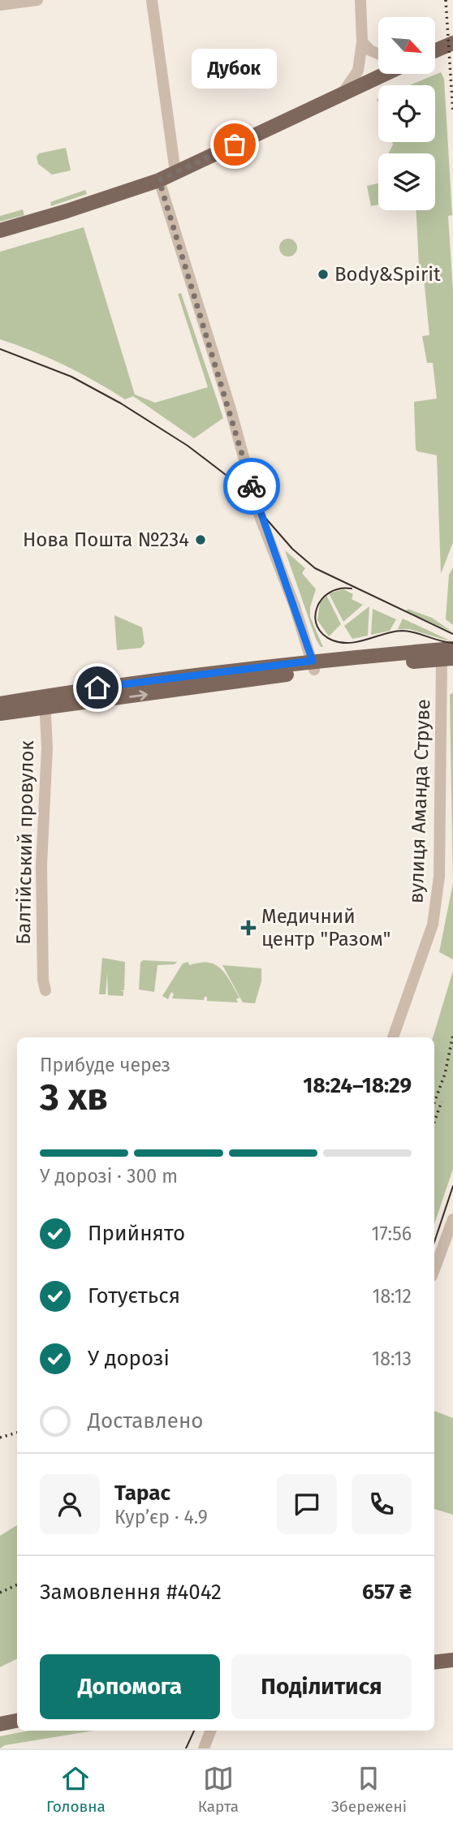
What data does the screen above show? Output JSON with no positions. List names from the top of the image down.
{
  "streets": {
    "street": ["вулиця Аманда Струве", "Балтійський провулок"]
  },
  "places": {
    "other": ["Дубок", "Body&Spirit", "Нова Пошта №234"],
    "health": ["Медичний центр \"Разом\""]
  },
  "north": "bottom right",
  "page": {
    "bubble": "Дубок",
    "heading": ["3 хв", "Прибуде через", "18:24–18:29"],
    "panel": [
      "Тарас",
      "Кур’єр · 4.9",
      "Замовлення #4042",
      "657 ₴"
    ],
    "bar": "У дорозі · 300 m",
    "list": [
      ["Прийнято", "17:56"],
      ["Готується", "18:12"],
      ["У дорозі", "18:13"],
      "Доставлено"
    ],
    "buttons": ["Допомога", "Поділитися"],
    "tabs": ["Головна", "Карта", "Збережені"]
  }
}
